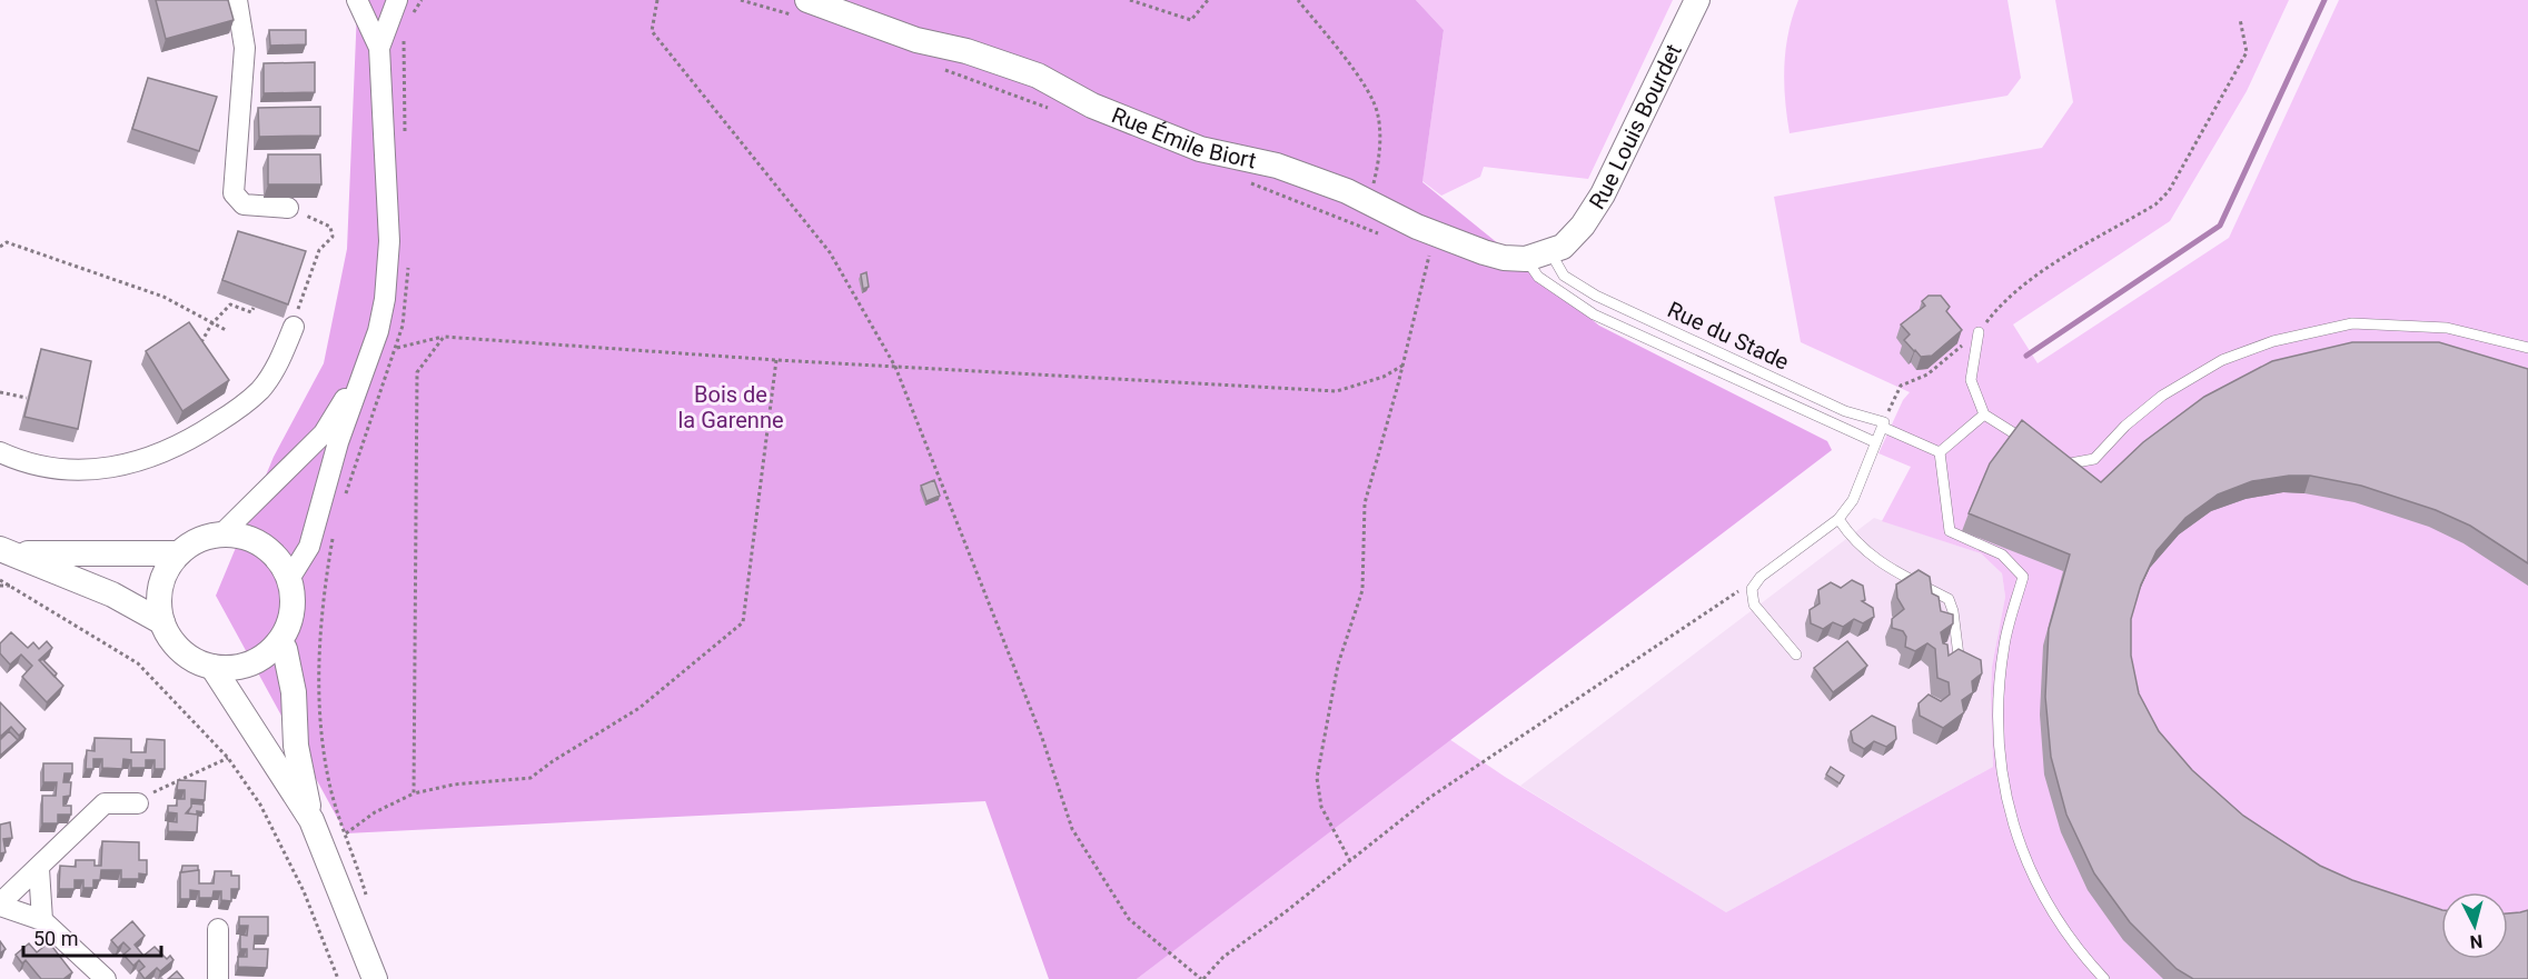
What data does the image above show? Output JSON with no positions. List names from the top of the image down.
{
  "streets": {
    "street": ["Rue Louis Bourdet", "Rue Émile Biort"],
    "lane": ["Rue du Stade"]
  },
  "crossings": [
    ["Rue Louis Bourdet", "Rue Émile Biort"],
    ["Rue Louis Bourdet", "Rue du Stade"],
    ["Rue Émile Biort", "Rue du Stade"]
  ],
  "parks": ["Bois de la Garenne"],
  "scale_bar": "50 m",
  "north": "bottom"
}
